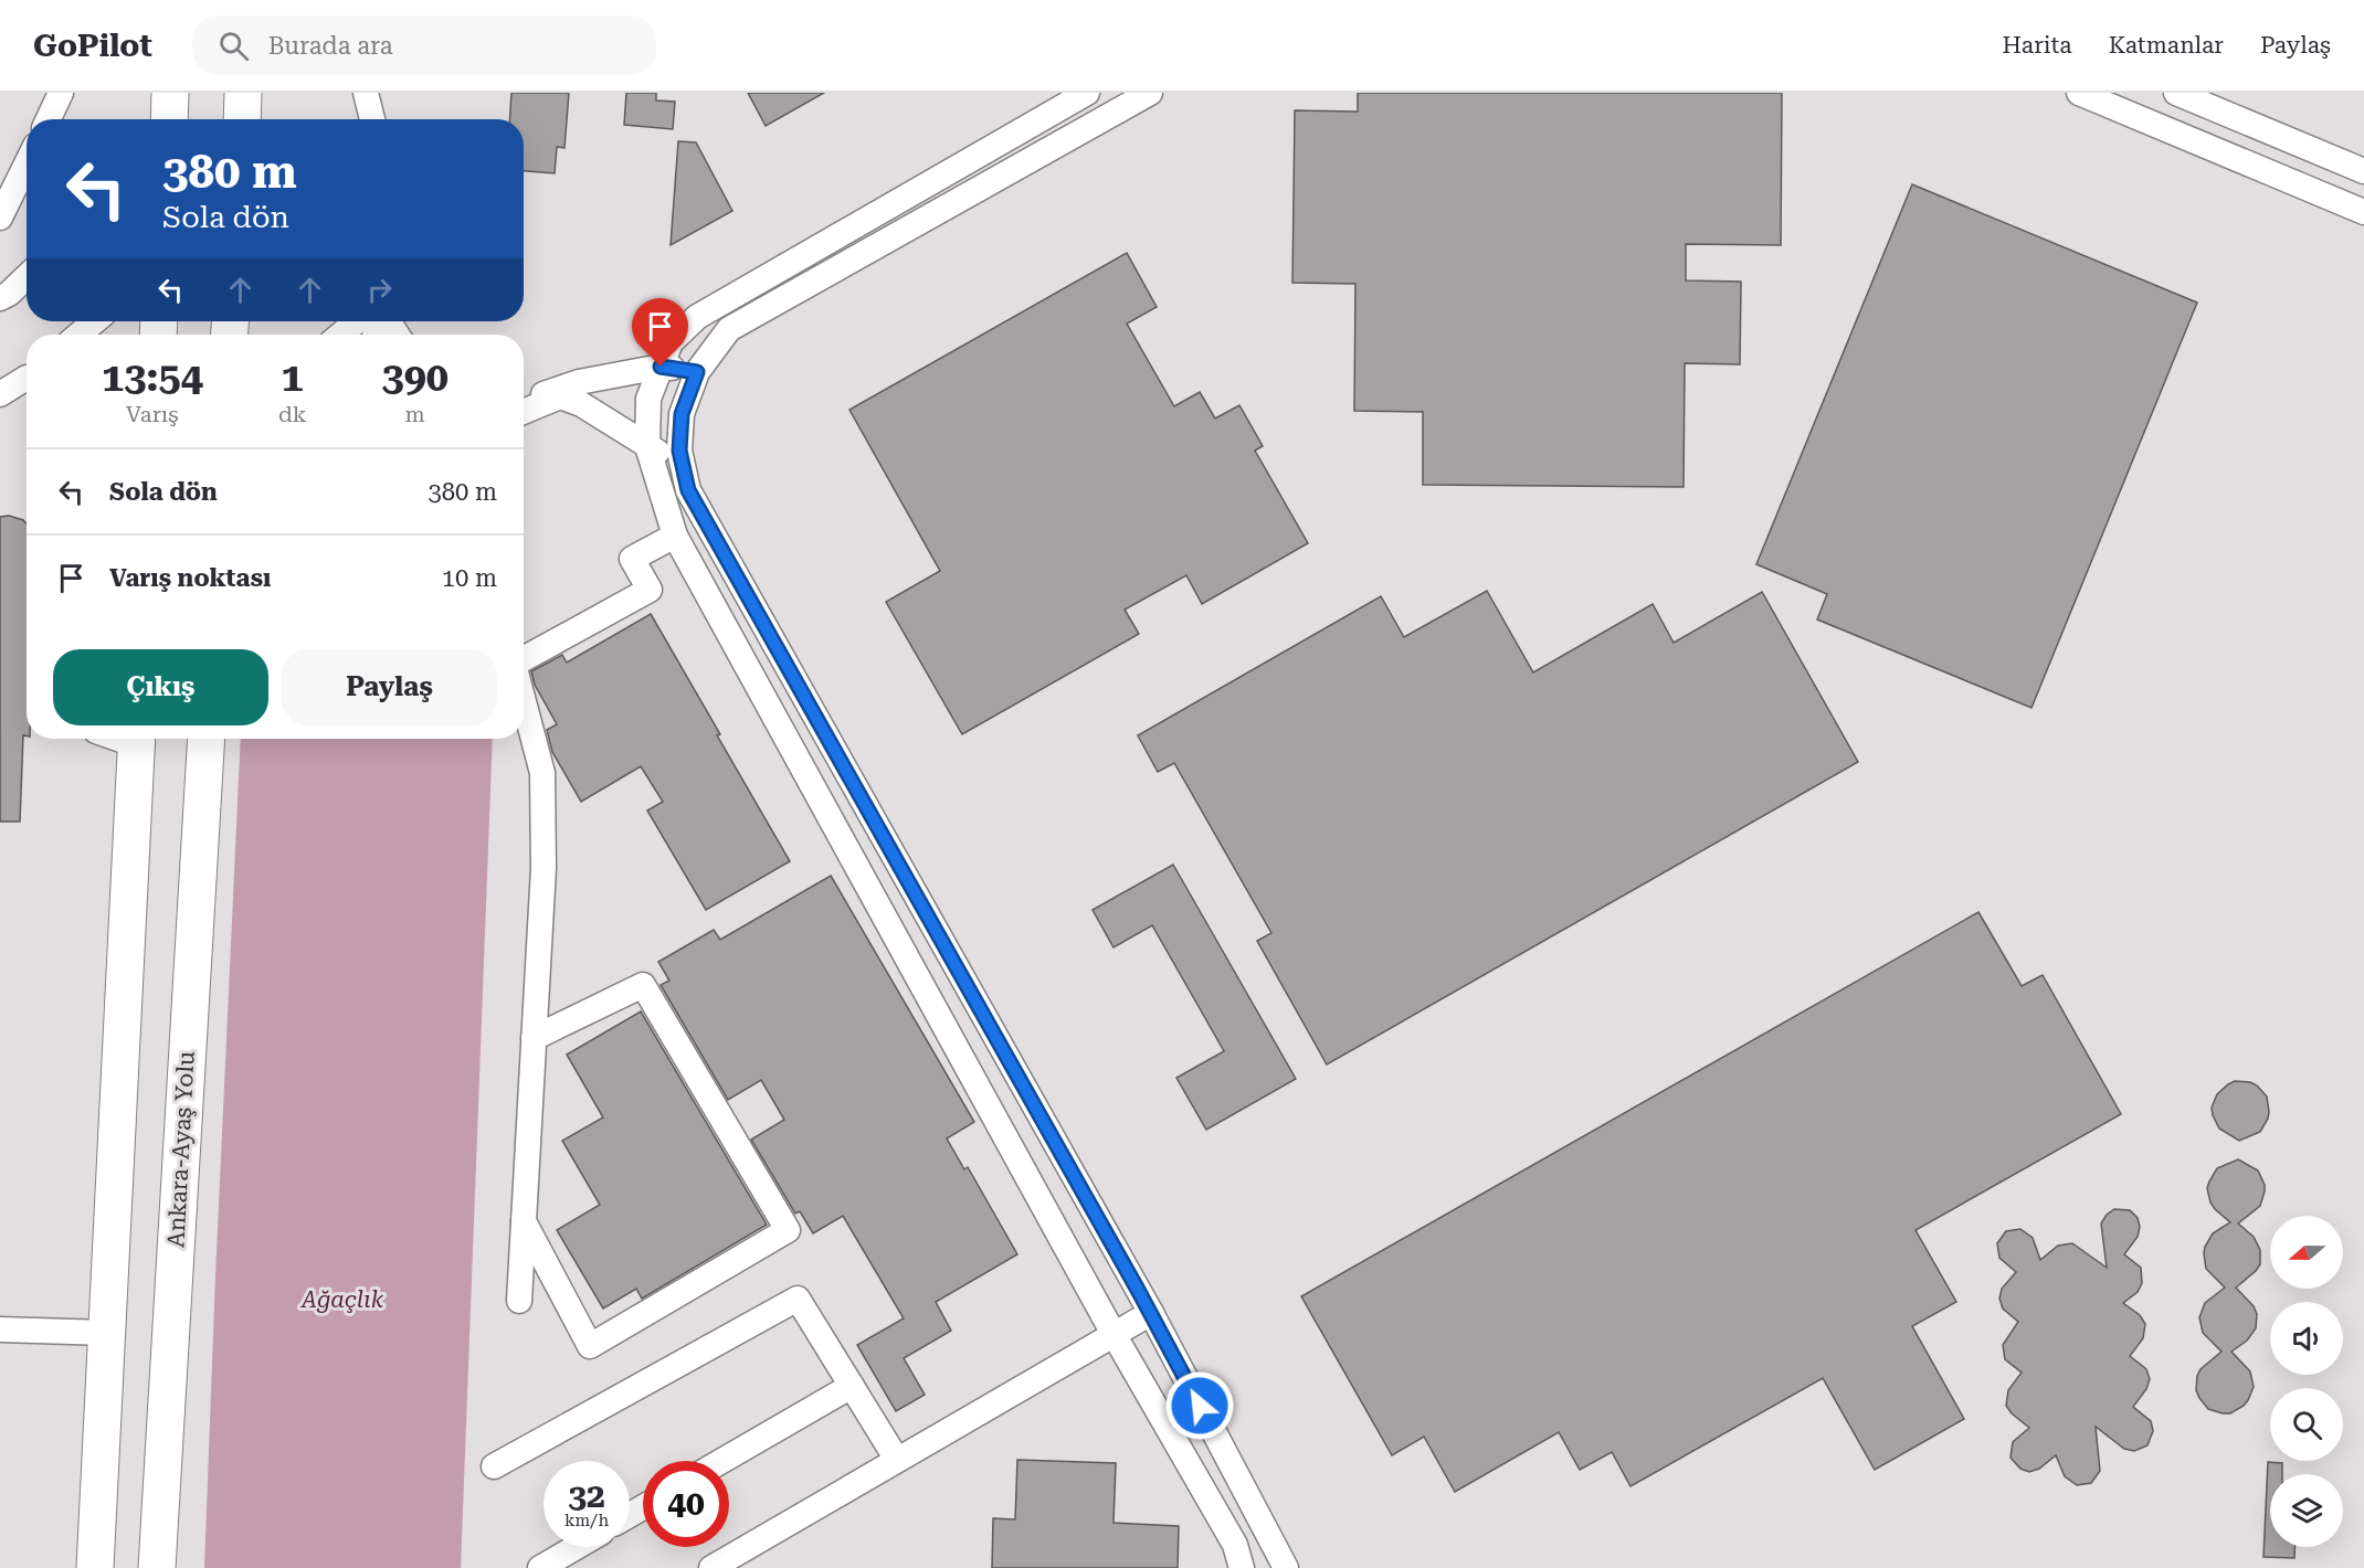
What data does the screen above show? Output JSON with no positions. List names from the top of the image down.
{
  "streets": {
    "highway": ["Ankara-Ayaş Yolu"]
  },
  "parks": ["Ağaçlık"],
  "north": "left",
  "page": {
    "header": "GoPilot",
    "search": "Burada ara",
    "nav": ["Harita", "Katmanlar", "Paylaş"],
    "turn": ["380 m", "Sola dön"],
    "eta": [
      "13:54",
      "Varış",
      "1",
      "dk",
      "390",
      "m"
    ],
    "list": [
      {
        "name": "Sola dön",
        "value": "380 m"
      },
      {
        "name": "Varış noktası",
        "value": "10 m"
      }
    ],
    "buttons": ["Çıkış", "Paylaş"],
    "speed": "32 km/h",
    "limit": "40"
  }
}
